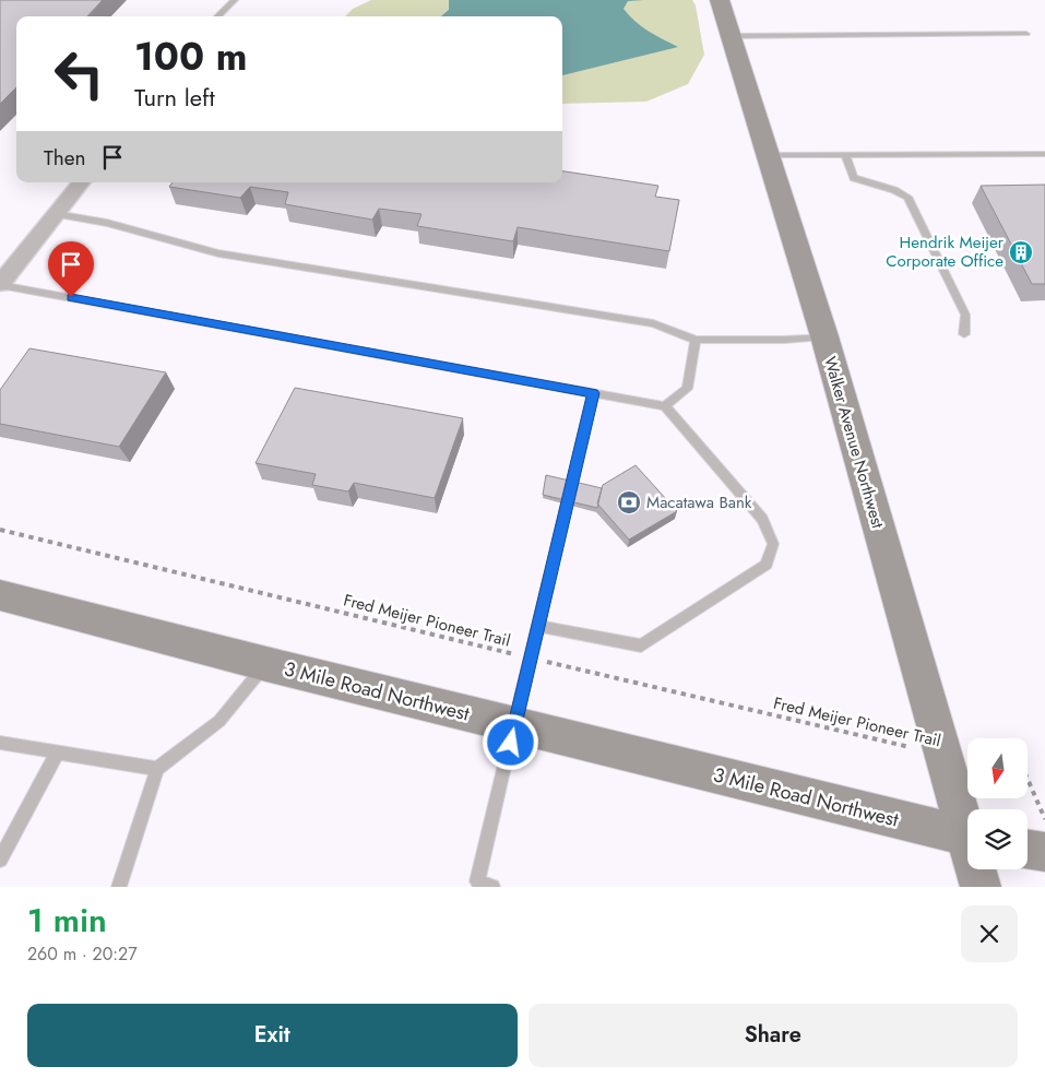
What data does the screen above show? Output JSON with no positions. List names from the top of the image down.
{
  "streets": {
    "main road": ["Walker Avenue Northwest", "3 Mile Road Northwest"],
    "path": ["Fred Meijer Pioneer Trail"]
  },
  "crossings": [
    ["Walker Avenue Northwest", "Fred Meijer Pioneer Trail"]
  ],
  "places": {
    "building": ["Hendrik Meijer Corporate Office"],
    "bank": ["Macatawa Bank"]
  },
  "north": "bottom",
  "page": {
    "turn": ["100 m", "Turn left"],
    "then": "Then",
    "heading": ["1 min", "260 m · 20:27"],
    "buttons": ["Exit", "Share"]
  }
}
